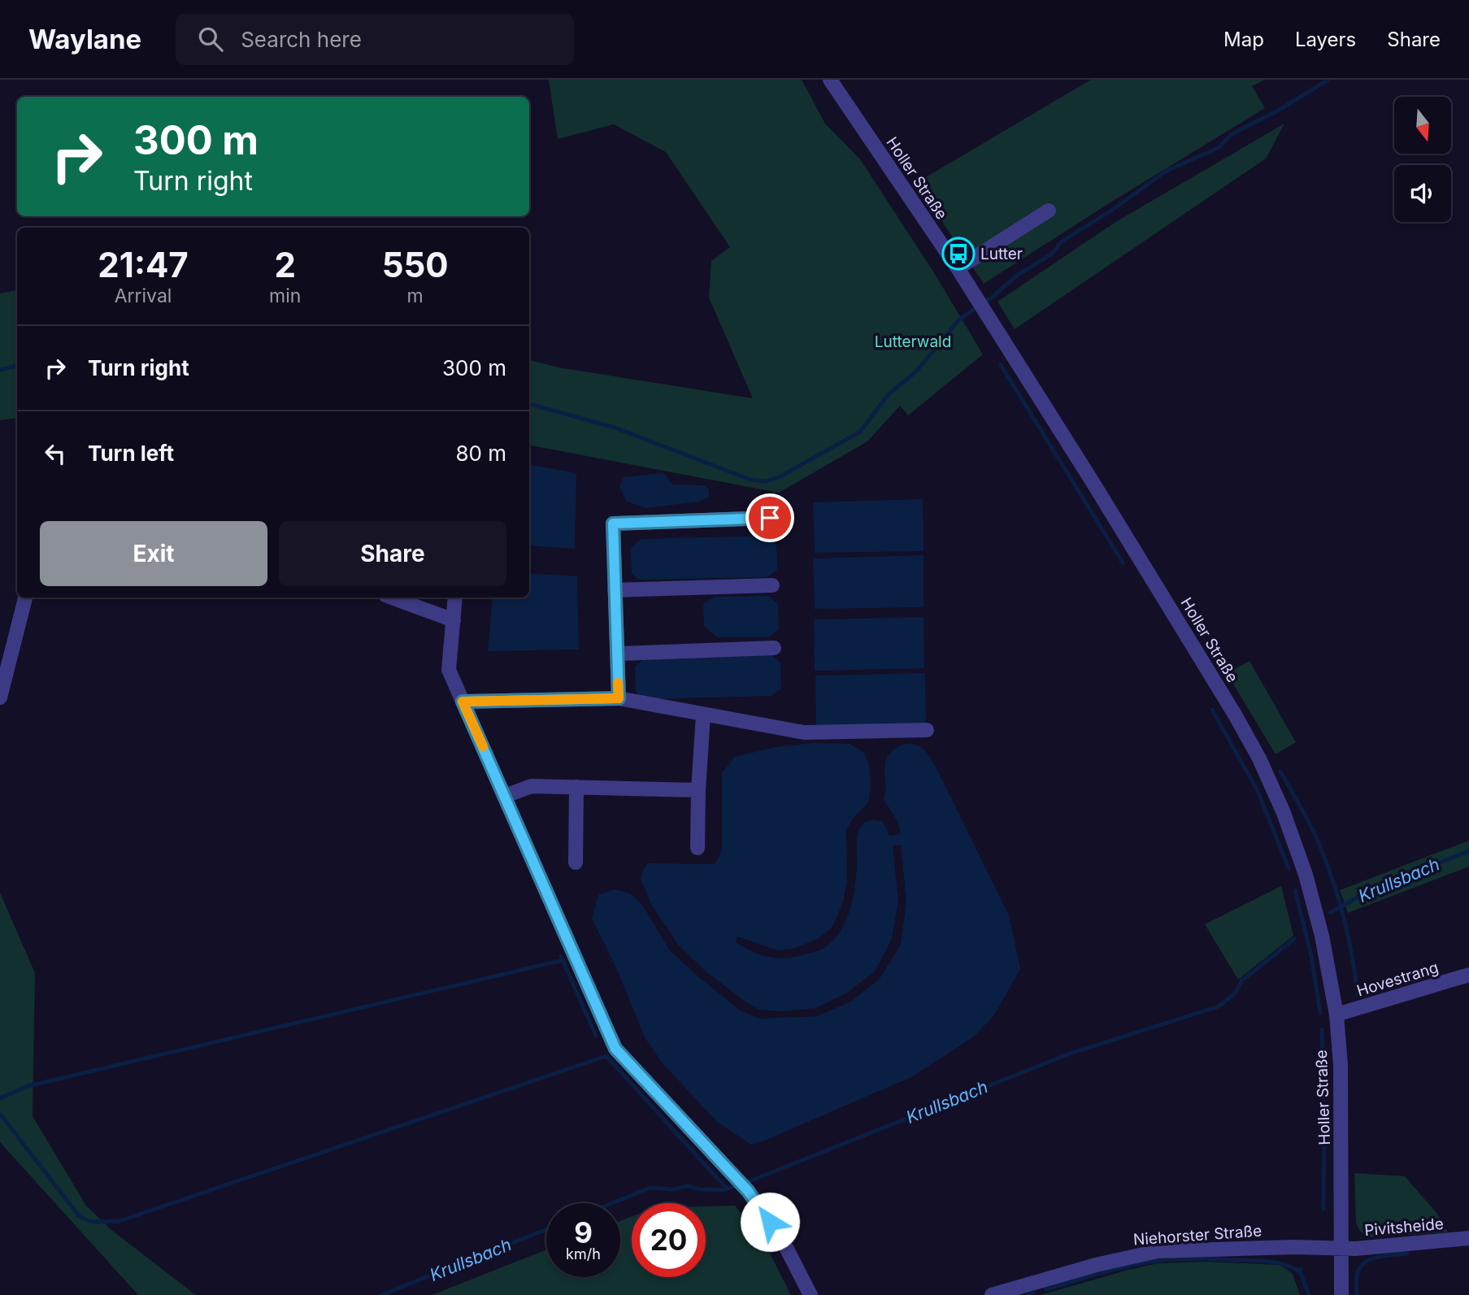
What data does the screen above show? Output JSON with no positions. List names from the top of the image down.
{
  "streets": {
    "street": [
      "Holler Straße",
      "Hovestrang",
      "Pivitsheide",
      "Niehorster Straße"
    ]
  },
  "crossings": [
    ["Holler Straße", "Hovestrang"],
    ["Holler Straße", "Pivitsheide"],
    ["Holler Straße", "Niehorster Straße"],
    ["Pivitsheide", "Niehorster Straße"]
  ],
  "water": ["Krullsbach"],
  "parks": ["Lutterwald"],
  "places": {
    "bus stop": ["Lutter"]
  },
  "north": "bottom",
  "page": {
    "header": "Waylane",
    "search": "Search here",
    "nav": ["Map", "Layers", "Share"],
    "turn": ["300 m", "Turn right"],
    "eta": [
      "21:47",
      "Arrival",
      "2",
      "min",
      "550",
      "m"
    ],
    "list": [
      {
        "name": "Turn right",
        "value": "300 m"
      },
      {
        "name": "Turn left",
        "value": "80 m"
      }
    ],
    "buttons": ["Exit", "Share"],
    "speed": "9 km/h",
    "limit": "20"
  }
}
